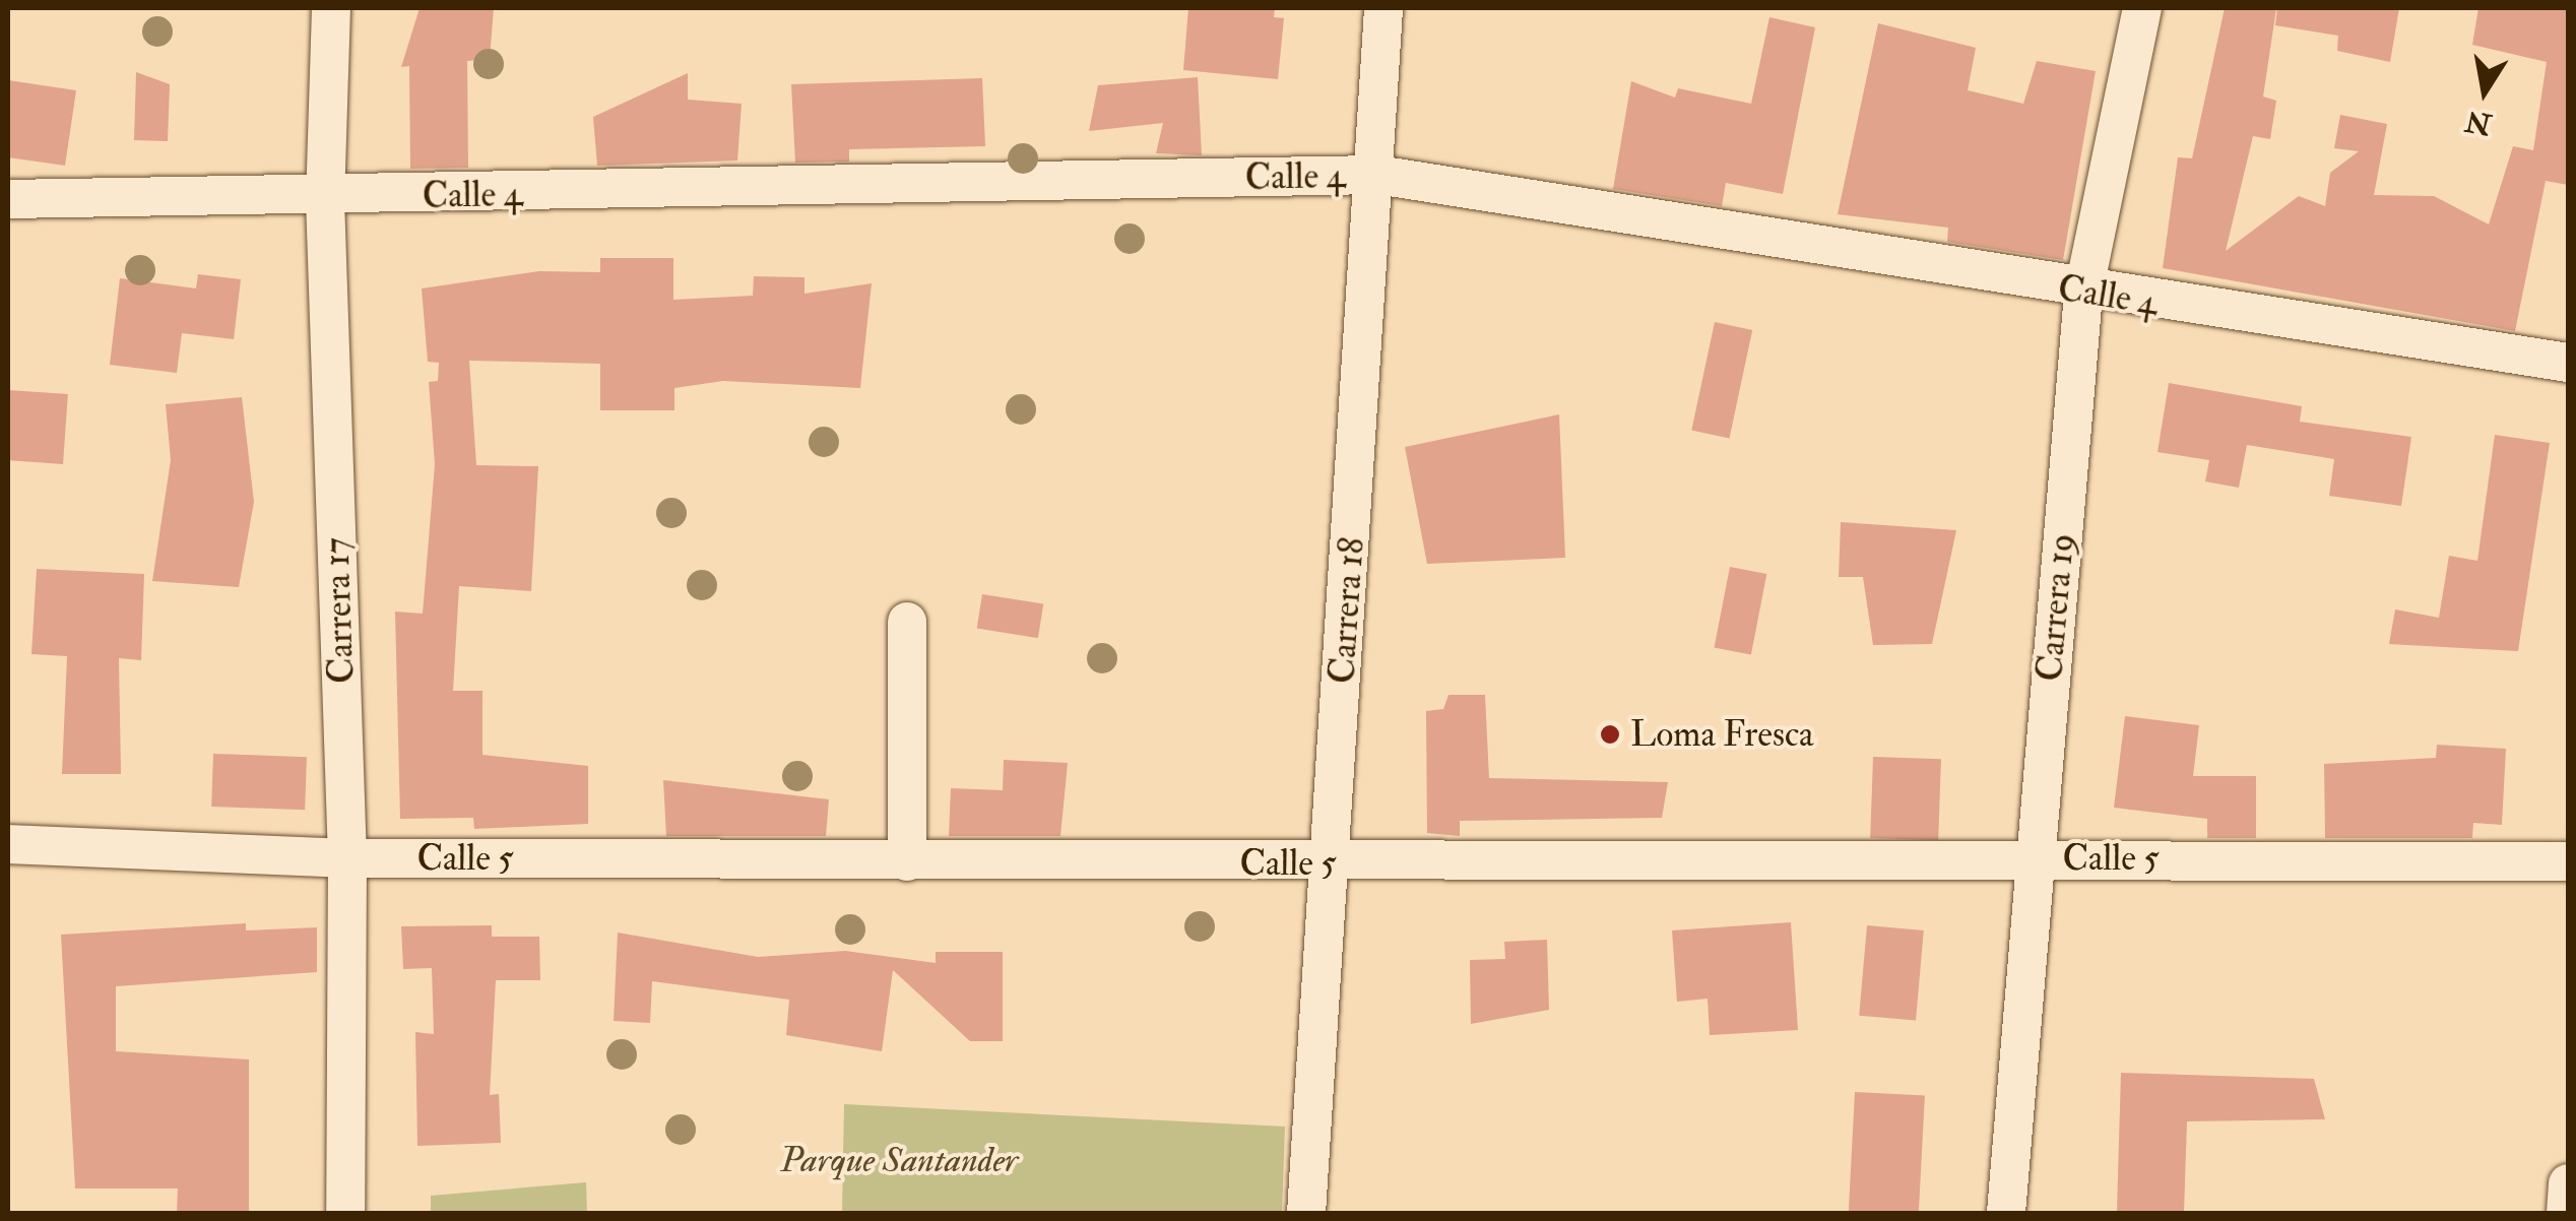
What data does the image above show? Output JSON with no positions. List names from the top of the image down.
{
  "streets": {
    "street": [
      "Calle 4",
      "Carrera 19",
      "Carrera 17",
      "Carrera 18",
      "Calle 5"
    ]
  },
  "crossings": [
    ["Calle 4", "Carrera 19"],
    ["Calle 4", "Carrera 17"],
    ["Calle 4", "Carrera 18"],
    ["Carrera 19", "Calle 5"],
    ["Carrera 17", "Calle 5"],
    ["Carrera 18", "Calle 5"]
  ],
  "parks": ["Parque Santander"],
  "places": ["Loma Fresca"],
  "north": "bottom"
}
